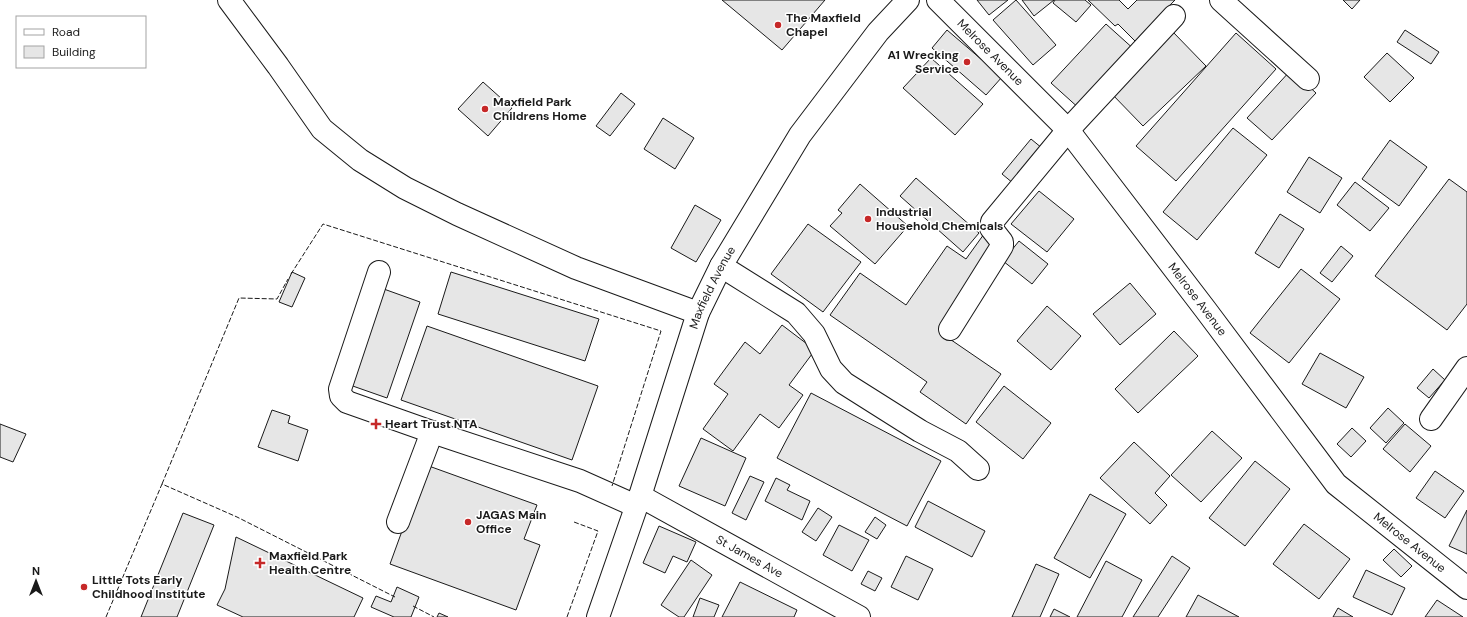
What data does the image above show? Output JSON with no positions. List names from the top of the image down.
{
  "streets": {
    "street": ["Melrose Avenue", "Maxfield Avenue", "St James Ave"]
  },
  "crossings": [
    ["Maxfield Avenue", "St James Ave"]
  ],
  "places": {
    "other": [
      "The Maxfield Chapel",
      "A1 Wrecking Service",
      "Maxfield Park Childrens Home",
      "Industrial Household Chemicals",
      "JAGAS Main Office",
      "Little Tots Early Childhood Institute"
    ],
    "health": ["Heart Trust NTA", "Maxfield Park Health Centre"]
  },
  "legend": ["Road", "Building"],
  "north": "top"
}
